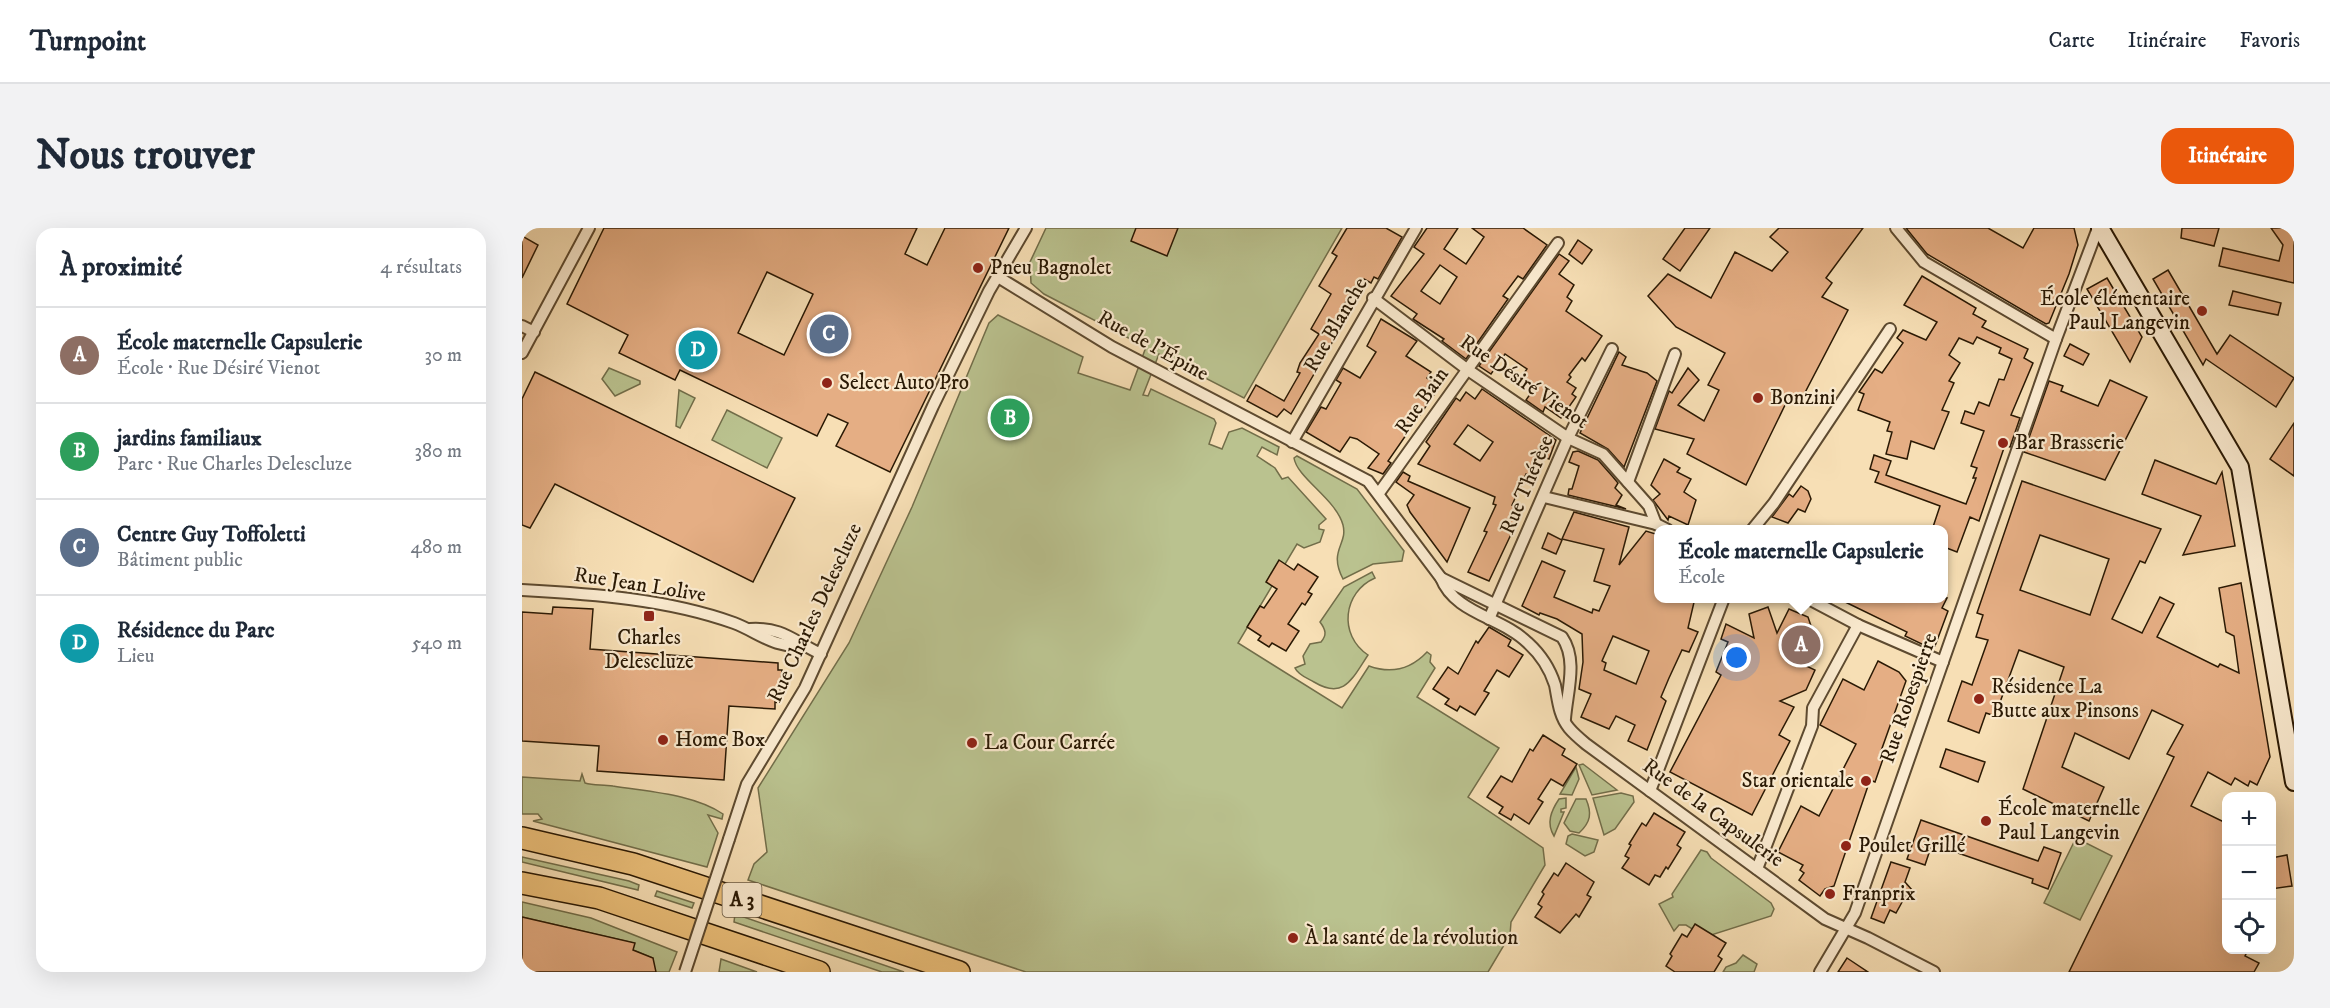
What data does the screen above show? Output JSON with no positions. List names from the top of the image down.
{
  "streets": {
    "highway": ["A 3"],
    "street": [
      "Rue Blanche",
      "Rue de l'Épine",
      "Rue Désiré Vienot",
      "Rue Bain",
      "Rue Thérèse",
      "Rue Jean Lolive",
      "Rue Charles Delescluze",
      "Rue Robespierre",
      "Rue de la Capsulerie"
    ]
  },
  "crossings": [
    ["Rue Blanche", "Rue de l'Épine"],
    ["Rue Blanche", "Rue Désiré Vienot"],
    ["Rue Blanche", "Rue de la Capsulerie"],
    ["Rue de l'Épine", "Rue Charles Delescluze"],
    ["Rue de l'Épine", "Rue de la Capsulerie"],
    ["Rue Désiré Vienot", "Rue Bain"],
    ["Rue Désiré Vienot", "Rue Thérèse"],
    ["Rue Bain", "Rue de la Capsulerie"],
    ["Rue Thérèse", "Rue de la Capsulerie"],
    ["Rue Jean Lolive", "Rue Charles Delescluze"],
    ["Rue Robespierre", "Rue de la Capsulerie"]
  ],
  "places": {
    "other": [
      "Pneu Bagnolet",
      "École élémentaire Paul Langevin",
      "Select Auto Pro",
      "Bonzini",
      "Bar Brasserie",
      "Résidence La Butte aux Pinsons",
      "Home Box",
      "La Cour Carrée",
      "Star orientale",
      "École maternelle Paul Langevin",
      "Poulet Grillé",
      "Franprix",
      "À la santé de la révolution"
    ],
    "transit": ["Charles Delescluze"]
  },
  "page": {
    "header": "Turnpoint",
    "nav": ["Carte", "Itinéraire", "Favoris"],
    "buttons": "Itinéraire",
    "title": "Nous trouver",
    "heading": ["À proximité", "4 résultats"],
    "list": [
      {
        "mark": "A",
        "name": "École maternelle Capsulerie",
        "note": "École · Rue Désiré Vienot",
        "value": "30 m"
      },
      {
        "mark": "B",
        "name": "jardins familiaux",
        "note": "Parc · Rue Charles Delescluze",
        "value": "380 m"
      },
      {
        "mark": "C",
        "name": "Centre Guy Toffoletti",
        "note": "Bâtiment public",
        "value": "480 m"
      },
      {
        "mark": "D",
        "name": "Résidence du Parc",
        "note": "Lieu",
        "value": "540 m"
      }
    ],
    "pins": [
      "C",
      "D",
      "B",
      "A"
    ],
    "popup": ["École maternelle Capsulerie", "École"],
    "map_buttons": ["+", "−"]
  }
}
